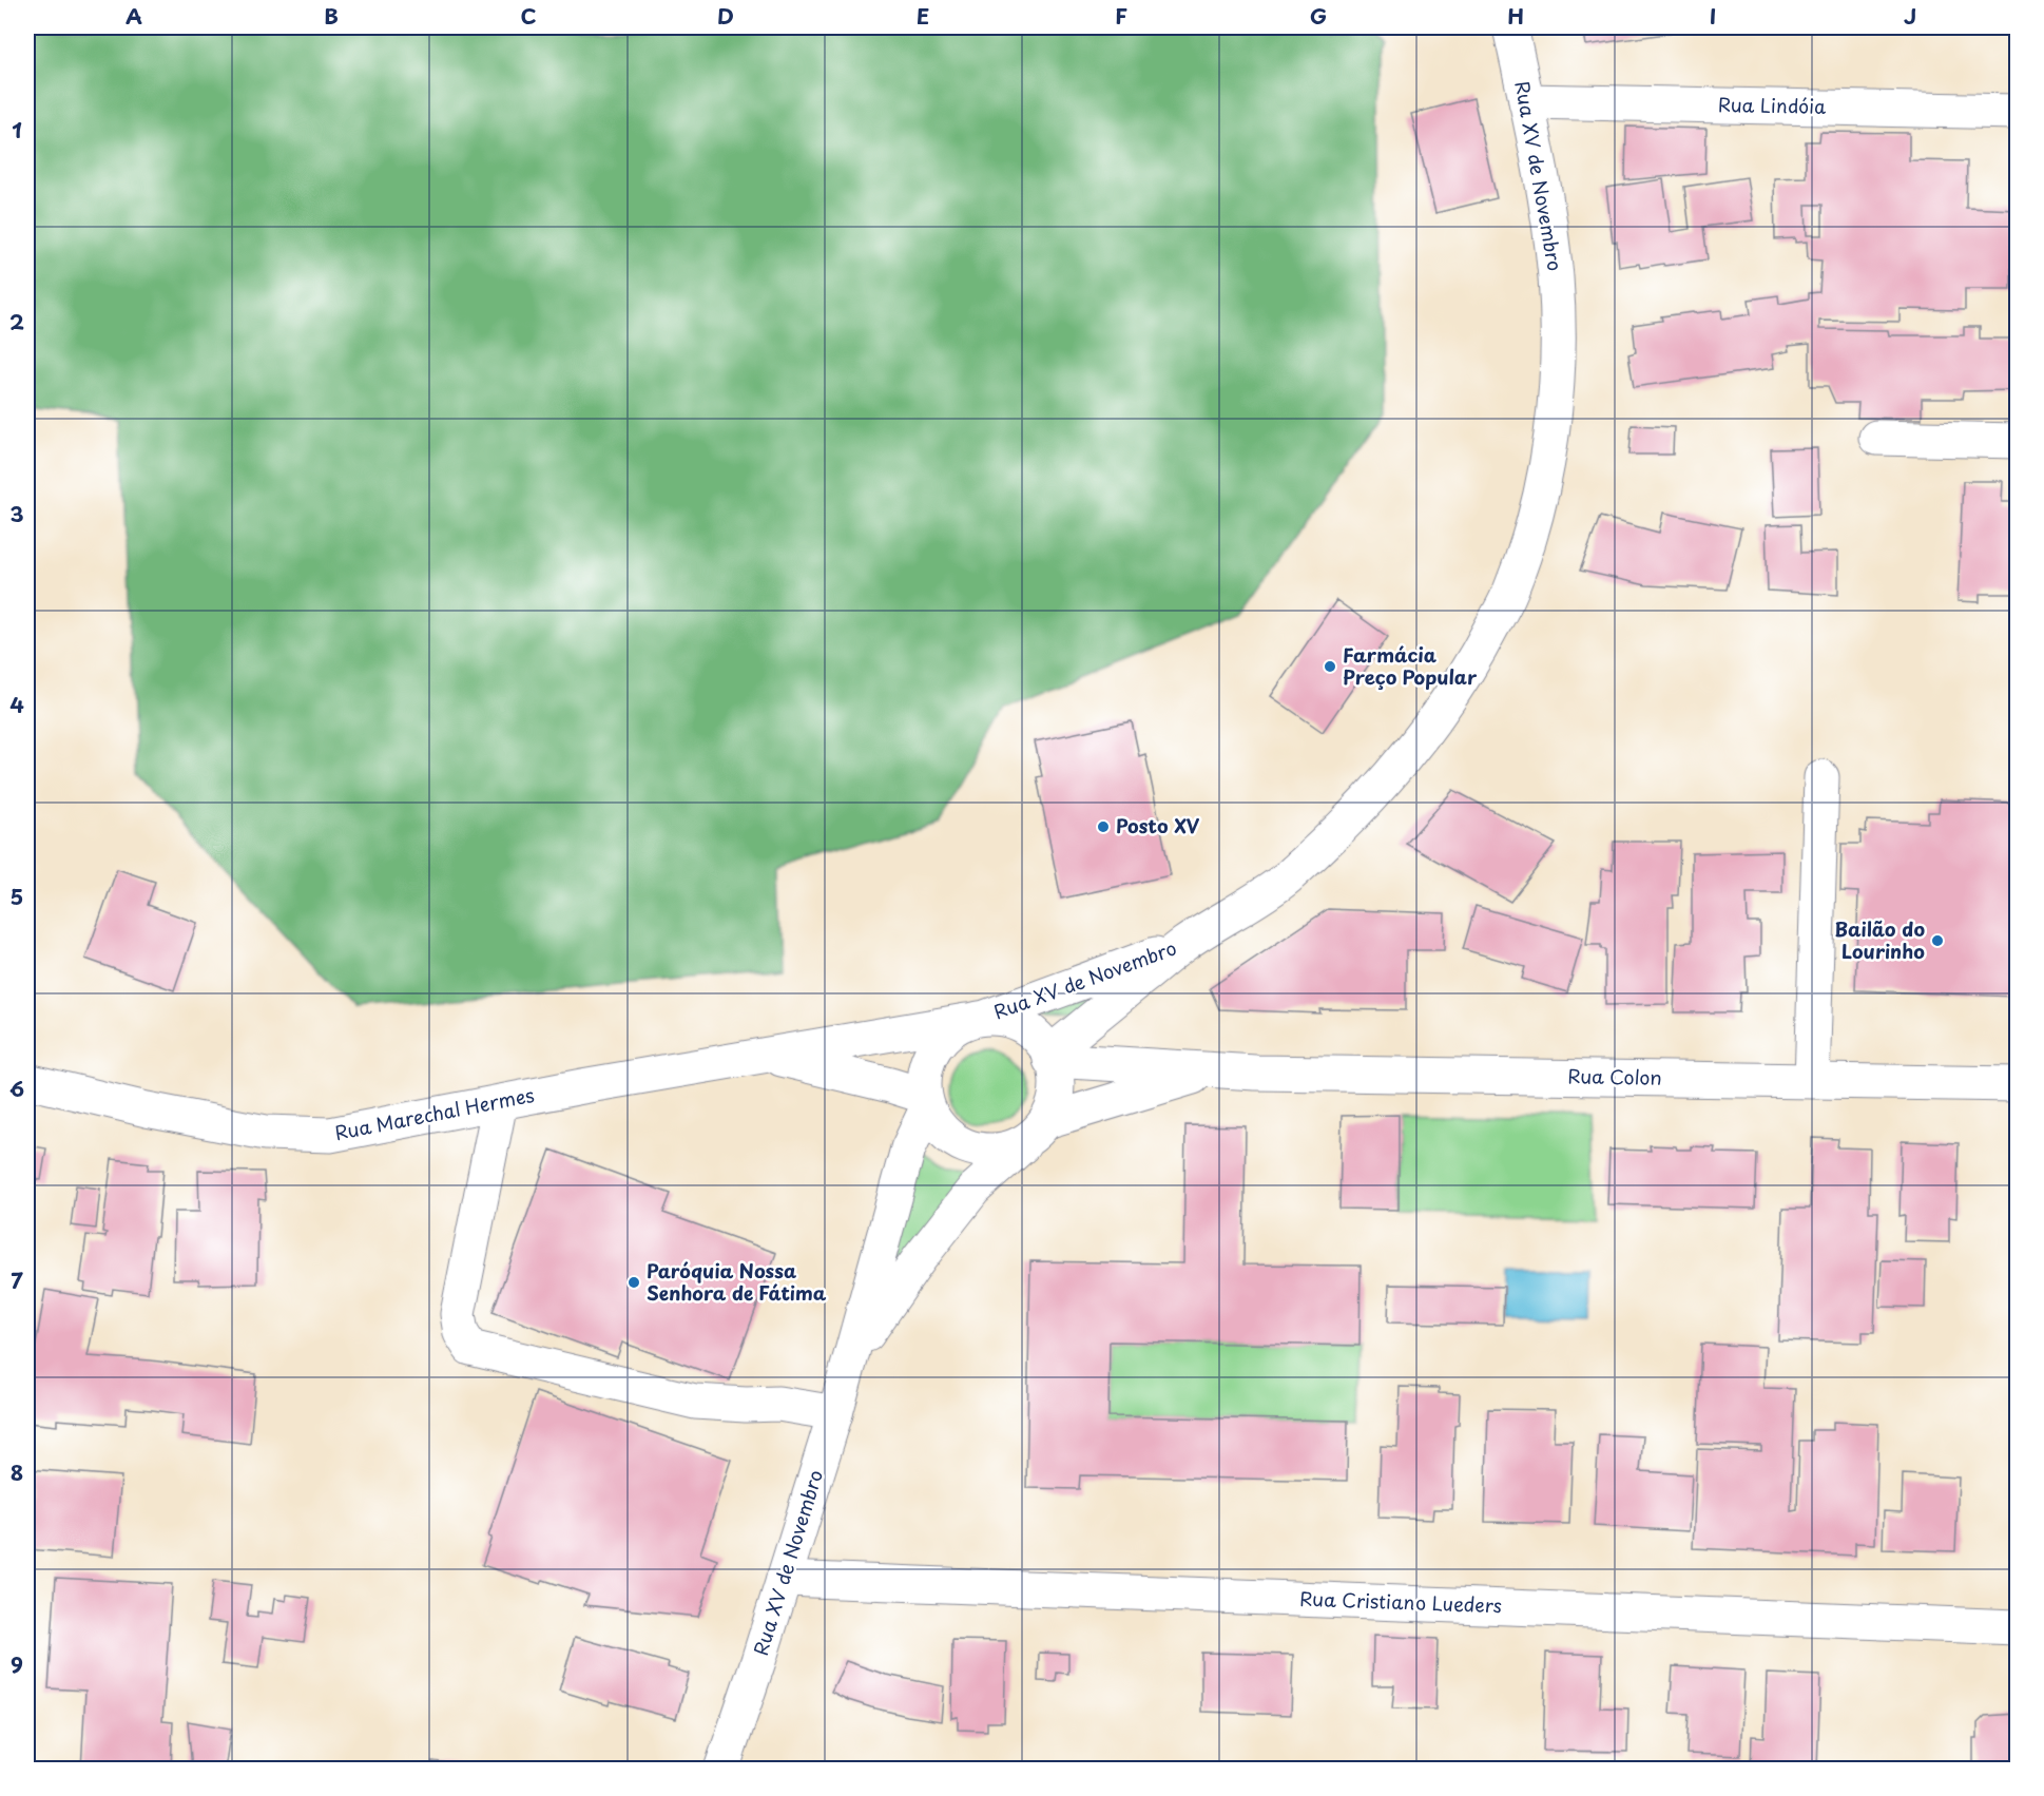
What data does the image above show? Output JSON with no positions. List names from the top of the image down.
{
  "streets": {
    "street": [
      "Rua Lindóia",
      "Rua XV de Novembro",
      "Rua Colon",
      "Rua Marechal Hermes",
      "Rua Cristiano Lueders"
    ]
  },
  "crossings": [
    ["Rua Lindóia", "Rua XV de Novembro"],
    ["Rua XV de Novembro", "Rua Colon"],
    ["Rua XV de Novembro", "Rua Marechal Hermes"],
    ["Rua XV de Novembro", "Rua Cristiano Lueders"],
    ["Rua Colon", "Rua Marechal Hermes"]
  ],
  "places": [
    "Farmácia Preço Popular",
    "Posto XV",
    "Bailão do Lourinho",
    "Paróquia Nossa Senhora de Fátima"
  ],
  "grid": {
    "columns": [
      "A",
      "B",
      "C",
      "D",
      "E",
      "F",
      "G",
      "H",
      "I",
      "J"
    ],
    "rows": [
      "1",
      "2",
      "3",
      "4",
      "5",
      "6",
      "7",
      "8",
      "9"
    ]
  }
}
